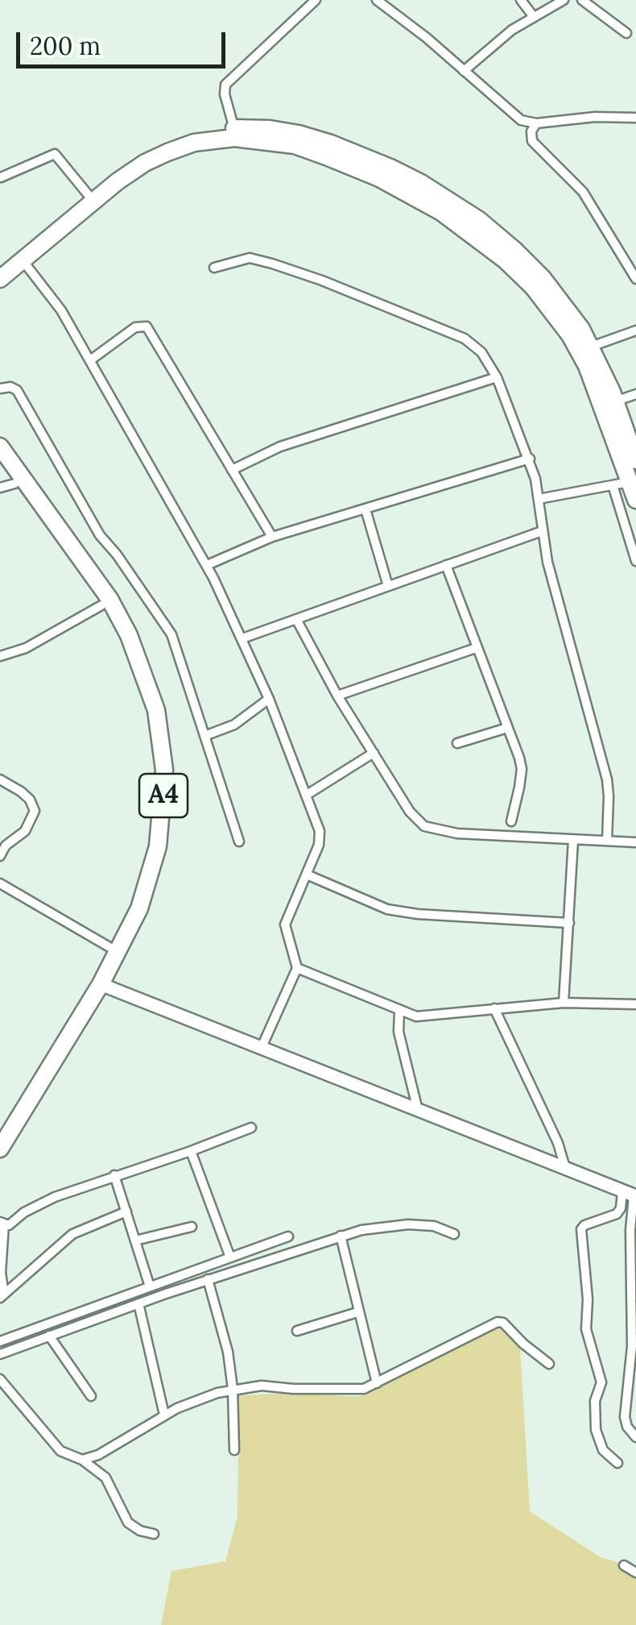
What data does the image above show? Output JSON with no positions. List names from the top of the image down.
{
  "streets": {
    "highway": ["A4"]
  },
  "scale_bar": "200 m"
}
